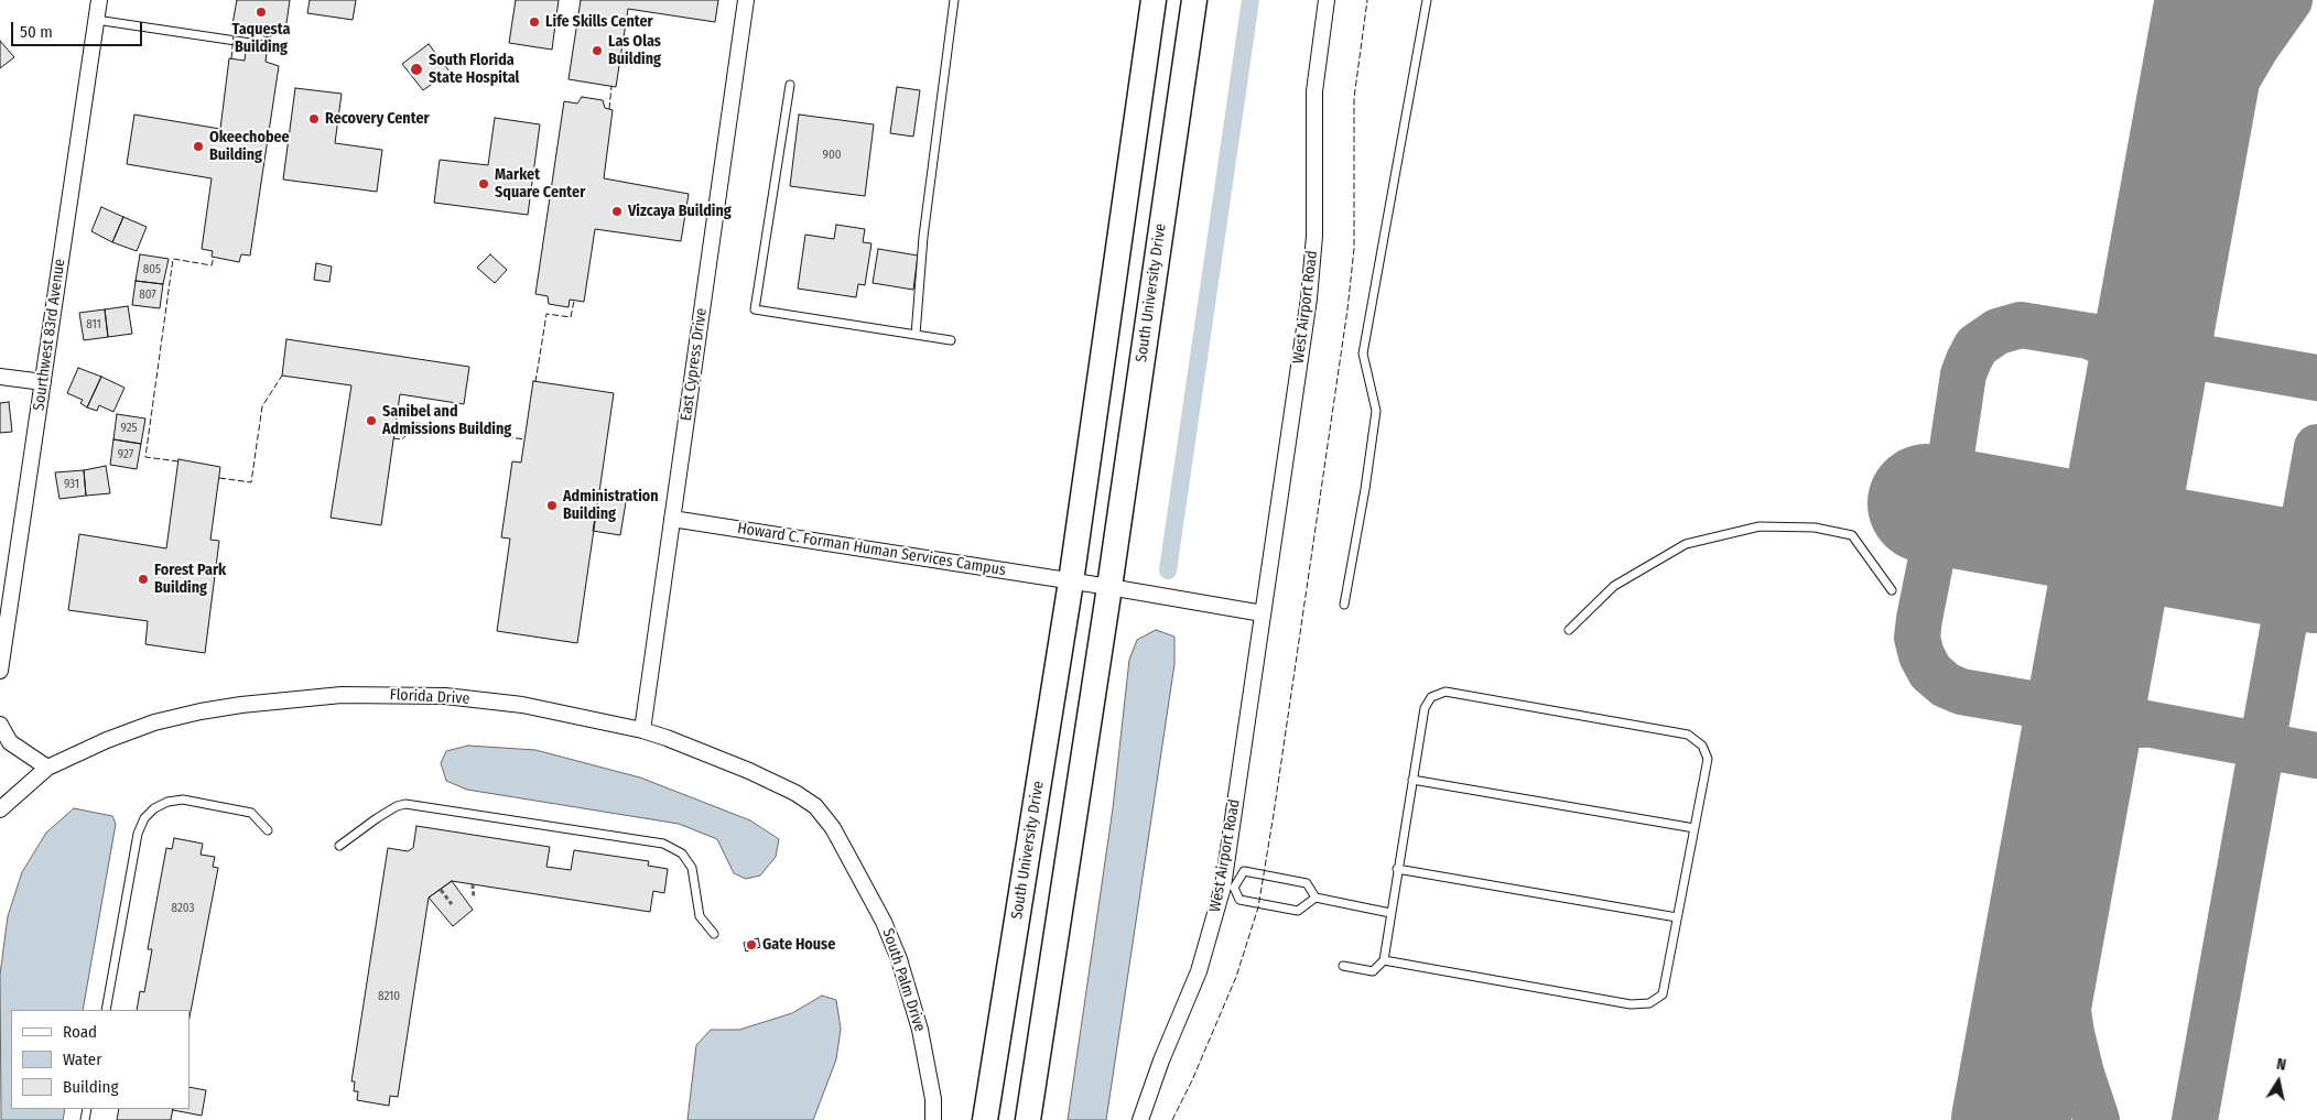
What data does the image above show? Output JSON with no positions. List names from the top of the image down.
{
  "streets": {
    "main road": ["South University Drive"],
    "street": [
      "West Airport Road",
      "Sourthwest 83rd Avenue",
      "East Cypress Drive",
      "Howard C. Forman Human Services Campus",
      "Florida Drive",
      "South Palm Drive"
    ]
  },
  "crossings": [
    ["South University Drive", "Howard C. Forman Human Services Campus"],
    ["East Cypress Drive", "Howard C. Forman Human Services Campus"],
    ["East Cypress Drive", "Florida Drive"],
    ["Florida Drive", "South Palm Drive"]
  ],
  "places": [
    "Taquesta Building",
    "Life Skills Center",
    "Las Olas Building",
    "South Florida State Hospital",
    "Recovery Center",
    "Okeechobee Building",
    "Market Square Center",
    "Vizcaya Building",
    "Sanibel and Admissions Building",
    "Administration Building",
    "Forest Park Building",
    "Gate House"
  ],
  "house_numbers": [
    "900",
    "805",
    "807",
    "811",
    "925",
    "927",
    "931",
    "8203",
    "8210"
  ],
  "legend": ["Road", "Water", "Building"],
  "scale_bar": "50 m",
  "north": "top"
}
